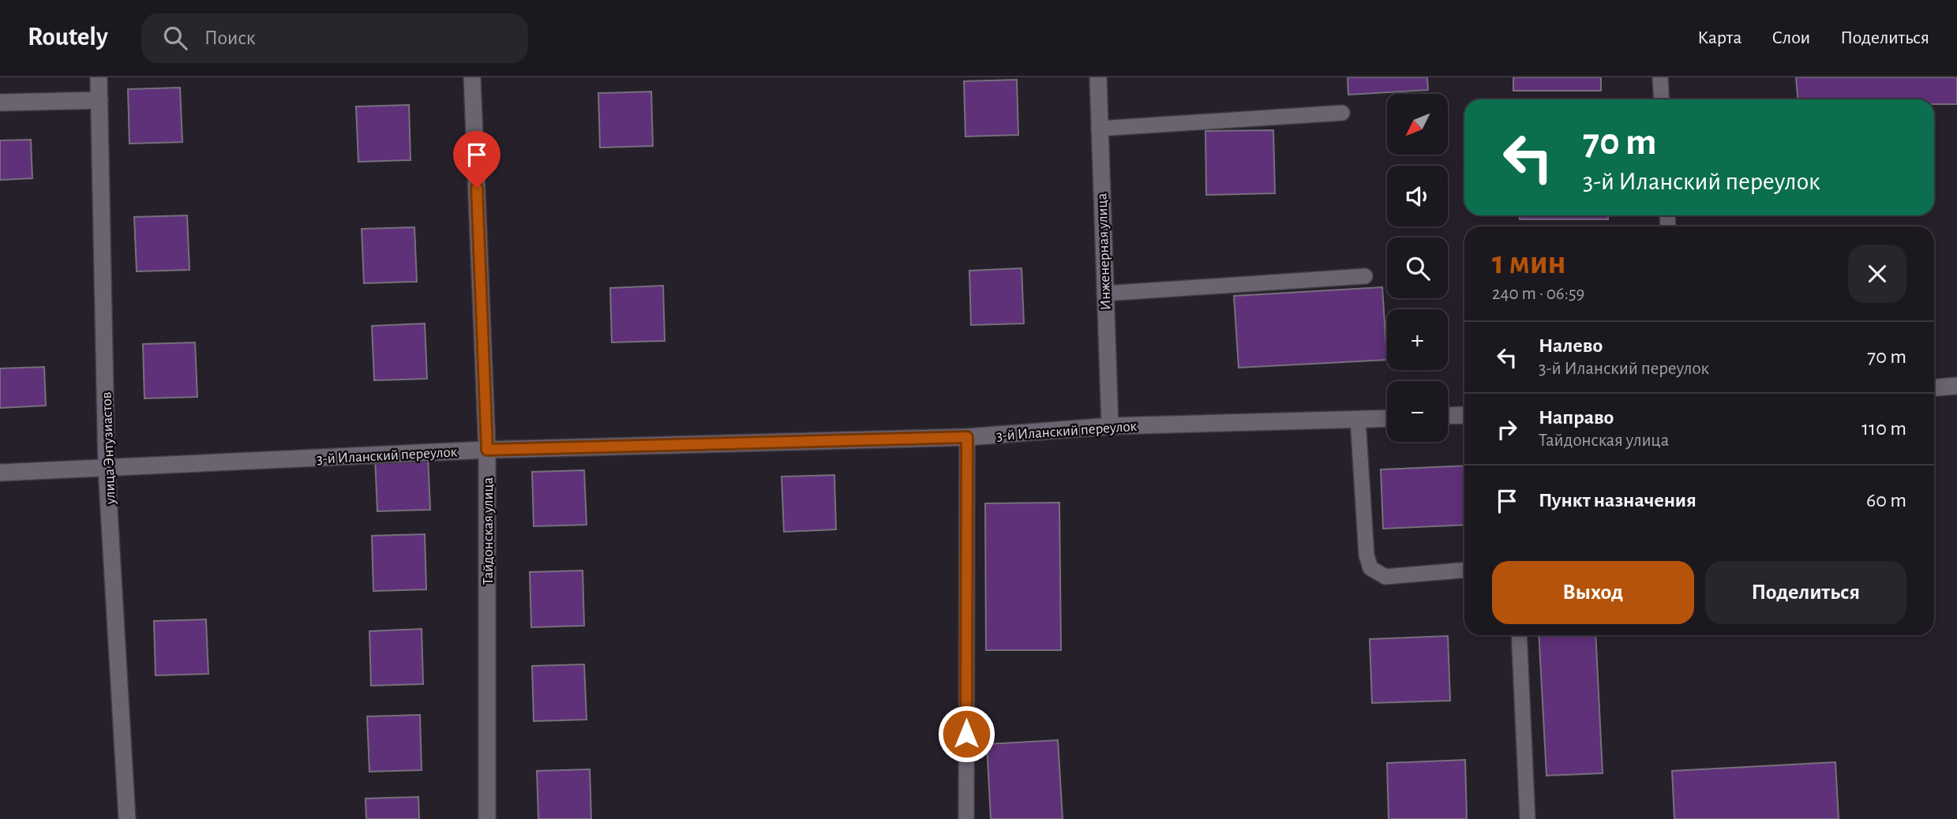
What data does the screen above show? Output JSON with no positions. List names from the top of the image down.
{
  "streets": {
    "street": [
      "Инженерная улица",
      "3-й Иланский переулок",
      "улица Энтузиастов",
      "Тайдонская улица"
    ]
  },
  "crossings": [
    ["Инженерная улица", "3-й Иланский переулок"],
    ["3-й Иланский переулок", "улица Энтузиастов"],
    ["3-й Иланский переулок", "Тайдонская улица"]
  ],
  "north": "bottom left",
  "page": {
    "header": "Routely",
    "search": "Поиск",
    "nav": ["Карта", "Слои", "Поделиться"],
    "map_buttons": ["+", "−"],
    "turn": ["70 m", "3-й Иланский переулок"],
    "heading": ["1 мин", "240 m · 06:59"],
    "list": [
      {
        "name": "Налево",
        "note": "3-й Иланский переулок",
        "value": "70 m"
      },
      {
        "name": "Направо",
        "note": "Тайдонская улица",
        "value": "110 m"
      },
      {
        "name": "Пункт назначения",
        "value": "60 m"
      }
    ],
    "buttons": ["Выход", "Поделиться"]
  }
}
